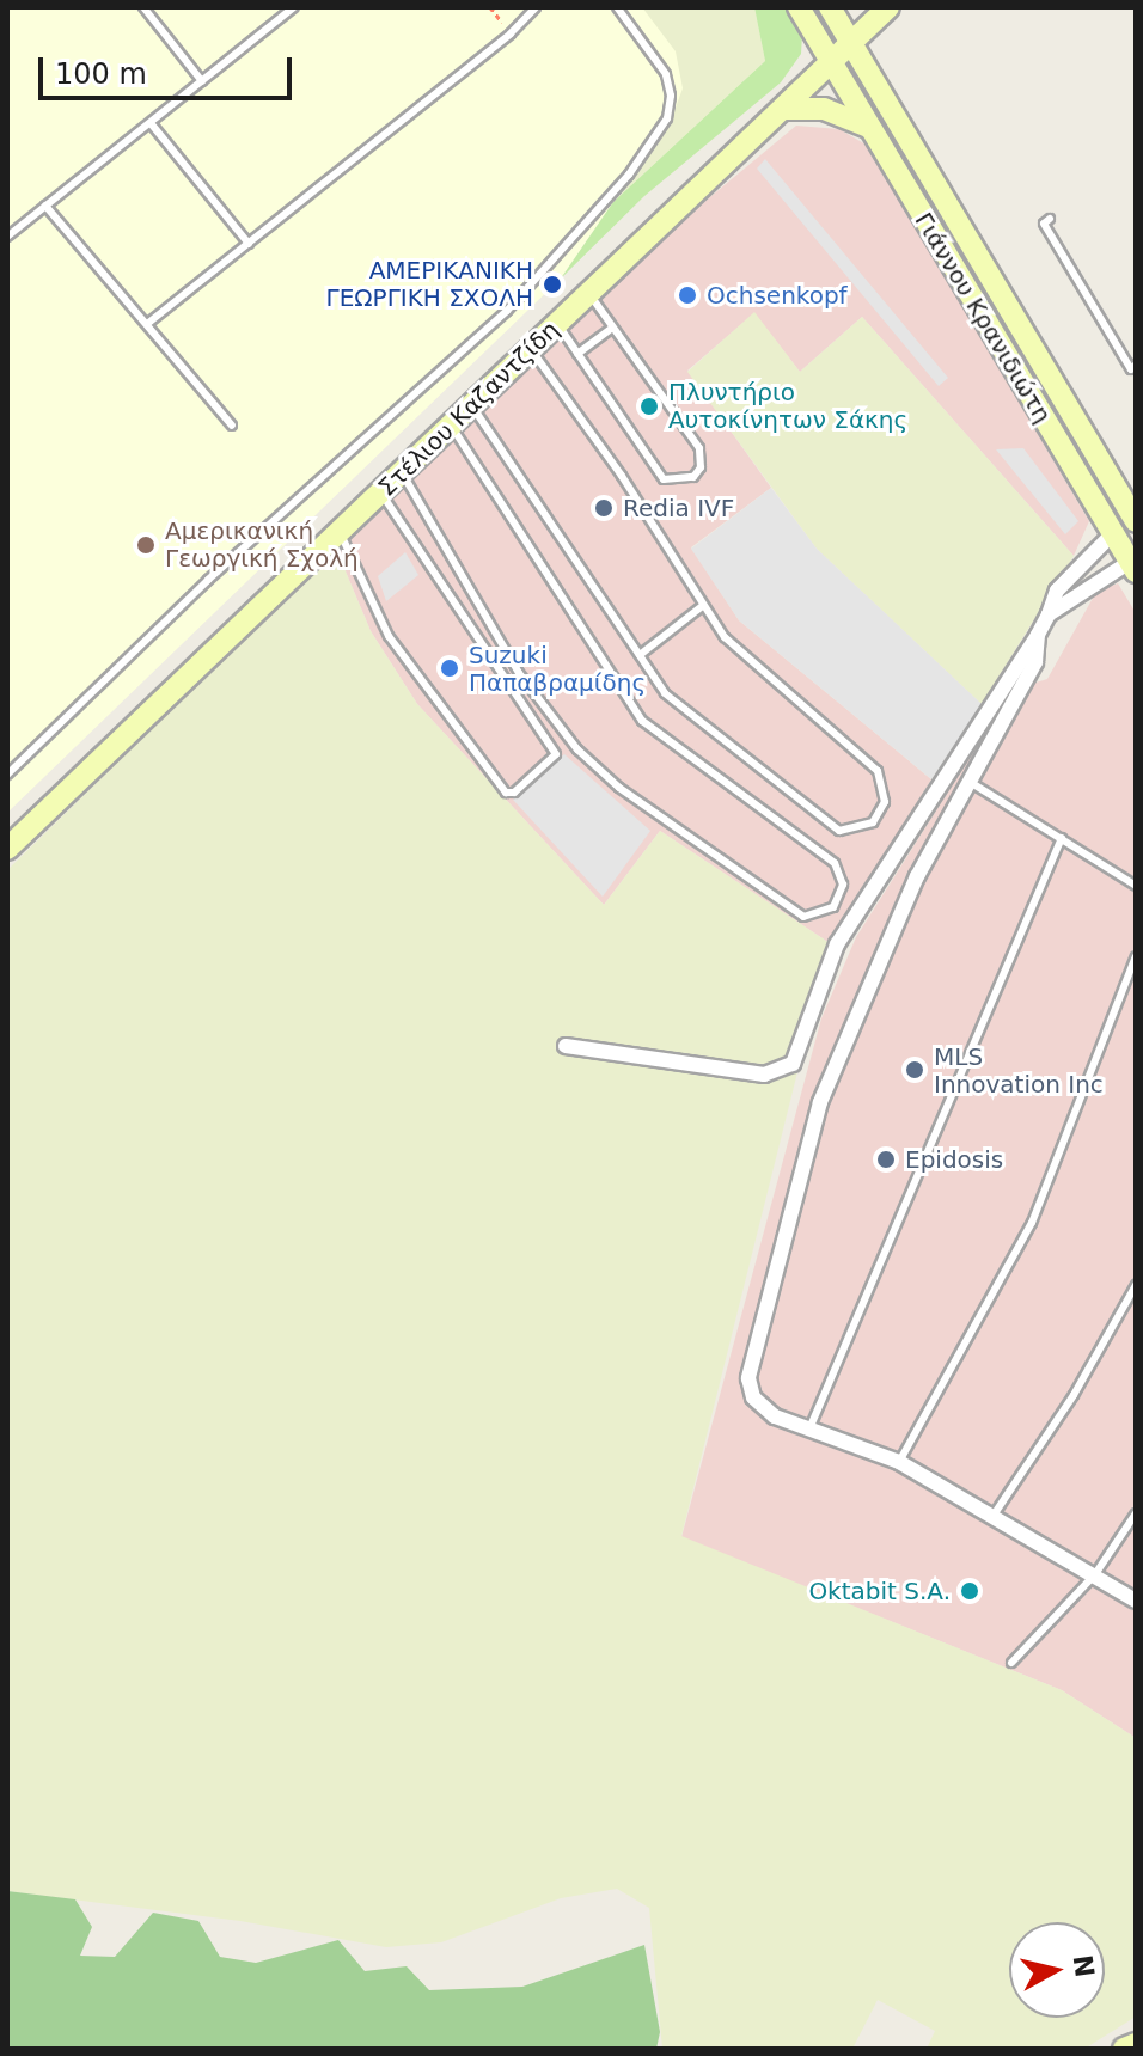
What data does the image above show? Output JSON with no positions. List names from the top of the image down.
{
  "streets": {
    "main road": ["Γιάννου Κρανιδιώτη", "Στέλιου Καζαντζίδη"]
  },
  "crossings": [
    ["Γιάννου Κρανιδιώτη", "Στέλιου Καζαντζίδη"]
  ],
  "places": [
    "ΑΜΕΡΙΚΑΝΙΚΗ ΓΕΩΡΓΙΚΗ ΣΧΟΛΗ",
    "Ochsenkopf",
    "Πλυντήριο Αυτοκίνητων Σάκης",
    "Redia IVF",
    "Αμερικανική Γεωργική Σχολή",
    "Suzuki Παπαβραμίδης",
    "MLS Innovation Inc",
    "Epidosis",
    "Oktabit S.A."
  ],
  "scale_bar": "100 m",
  "north": "right"
}
